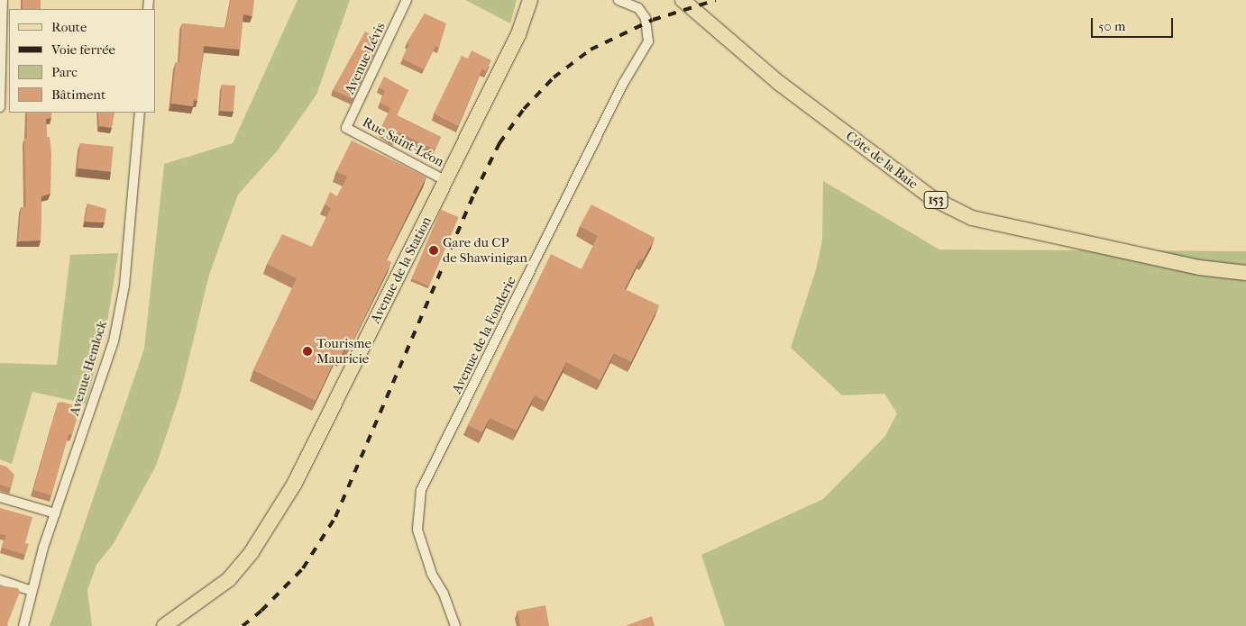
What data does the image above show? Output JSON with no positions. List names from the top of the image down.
{
  "streets": {
    "main road": ["Côte de la Baie", "153", "Avenue de la Station"],
    "street": [
      "Avenue Lévis",
      "Rue Saint-Léon",
      "Avenue de la Fonderie",
      "Avenue Hemlock"
    ]
  },
  "crossings": [
    ["Avenue Lévis", "Rue Saint-Léon"],
    ["Rue Saint-Léon", "Avenue de la Station"]
  ],
  "places": ["Gare du CP de Shawinigan", "Tourisme Mauricie"],
  "legend": [
    "Route",
    "Voie ferrée",
    "Parc",
    "Bâtiment"
  ],
  "scale_bar": "50 m"
}
